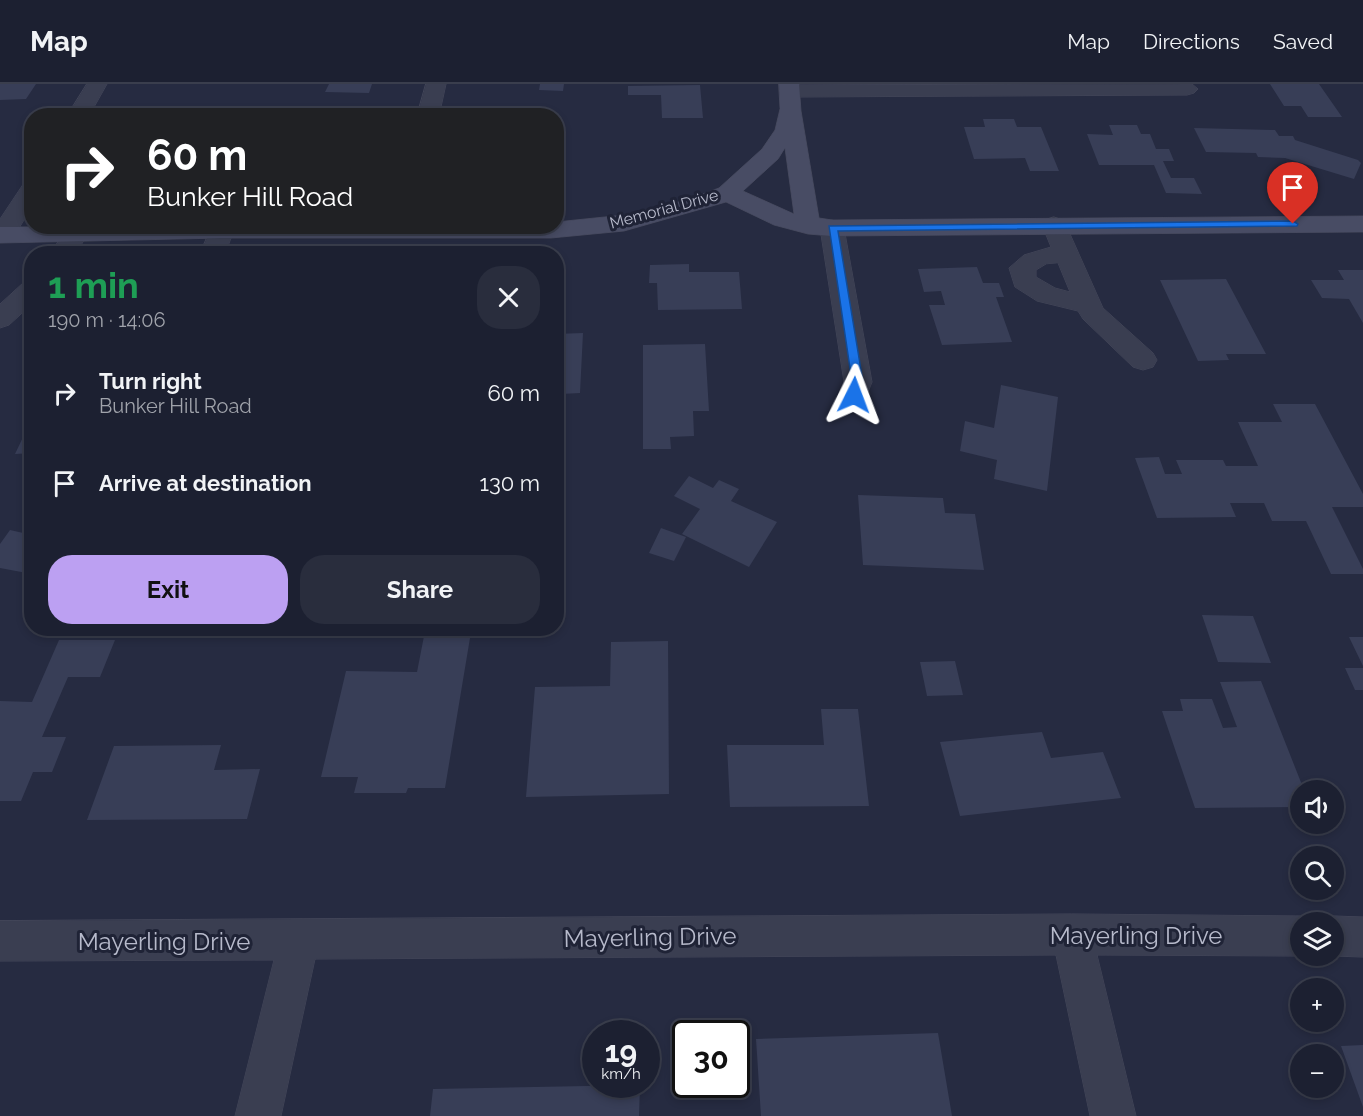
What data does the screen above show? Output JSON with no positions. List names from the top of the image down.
{
  "streets": {
    "street": ["Memorial Drive", "Mayerling Drive"]
  },
  "page": {
    "header": "Map",
    "nav": ["Map", "Directions", "Saved"],
    "turn": ["60 m", "Bunker Hill Road"],
    "heading": ["1 min", "190 m · 14:06"],
    "list": [
      {
        "name": "Turn right",
        "note": "Bunker Hill Road",
        "value": "60 m"
      },
      {
        "name": "Arrive at destination",
        "value": "130 m"
      }
    ],
    "buttons": ["Exit", "Share"],
    "map_buttons": ["+", "−"],
    "speed": "19 km/h",
    "limit": "30"
  }
}
